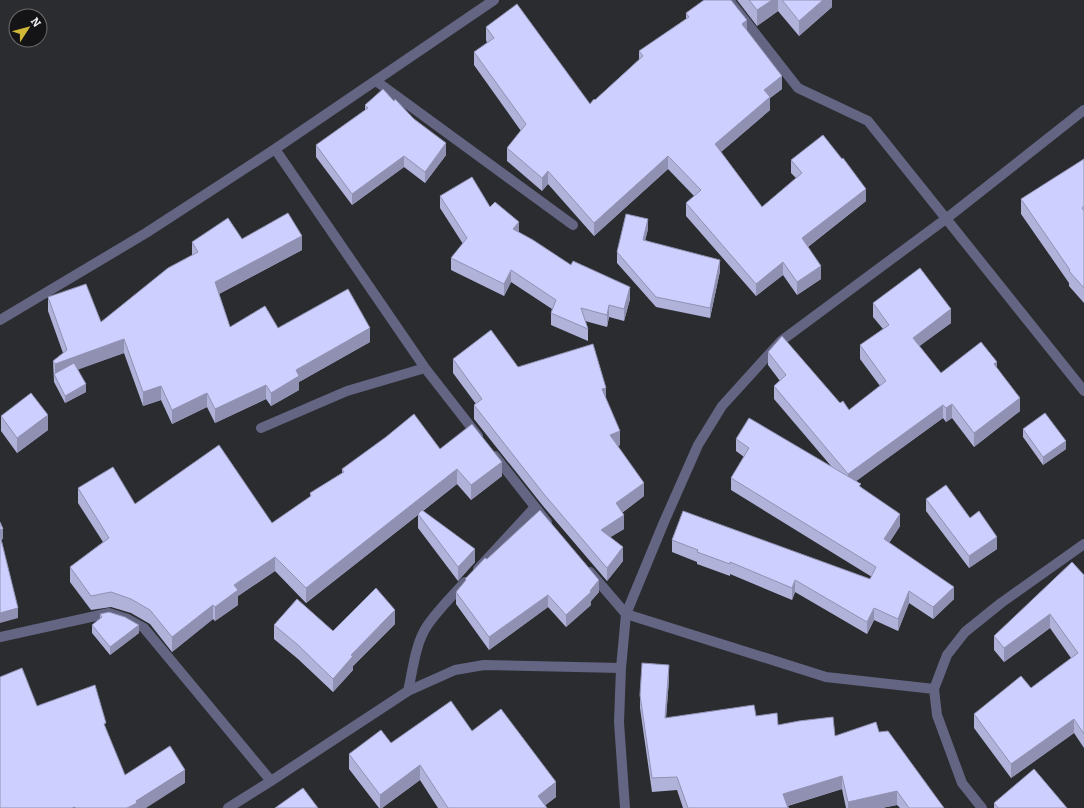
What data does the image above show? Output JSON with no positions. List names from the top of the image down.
{
  "north": "top right"
}
